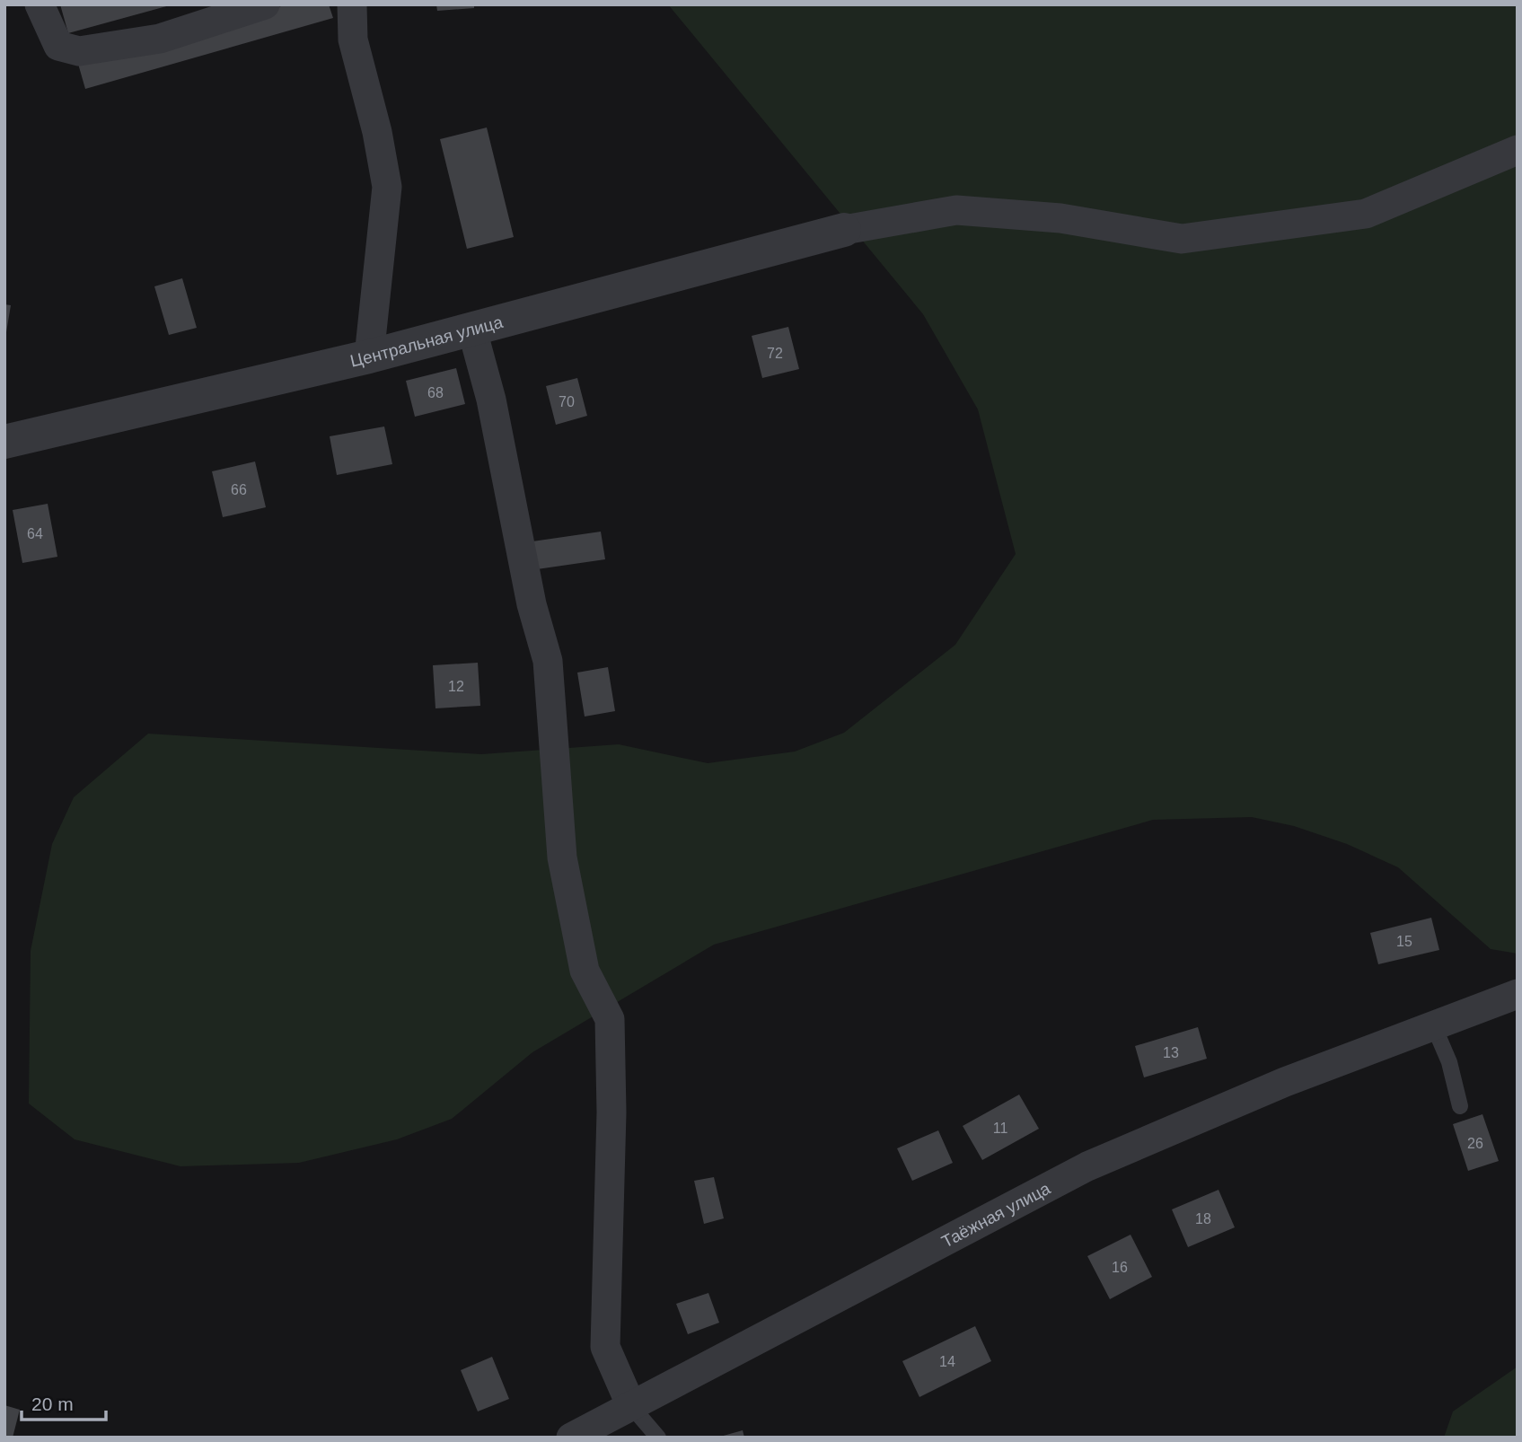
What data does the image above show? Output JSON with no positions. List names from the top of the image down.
{
  "streets": {
    "street": ["Центральная улица", "Таёжная улица"]
  },
  "house_numbers": [
    "72",
    "68",
    "70",
    "66",
    "64",
    "12",
    "15",
    "13",
    "11",
    "26",
    "18",
    "16",
    "14"
  ],
  "scale_bar": "20 m"
}
